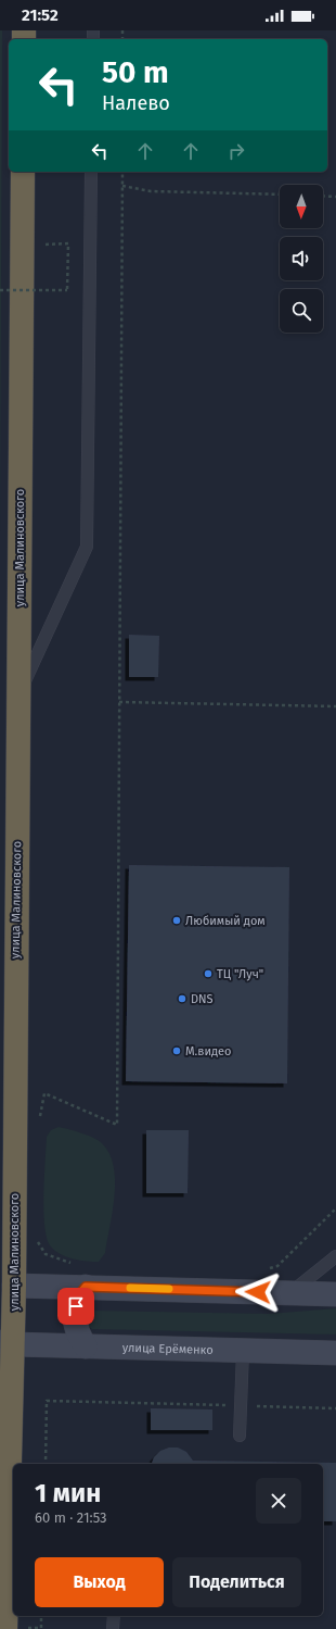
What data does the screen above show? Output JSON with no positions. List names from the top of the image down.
{
  "streets": {
    "highway": ["улица Малиновского"],
    "street": ["улица Ерёменко"]
  },
  "crossings": [
    ["улица Малиновского", "улица Ерёменко"]
  ],
  "places": [
    "Любимый дом",
    "ТЦ \"Луч\"",
    "DNS",
    "М.видео"
  ],
  "north": "bottom",
  "page": {
    "status": "21:52",
    "turn": ["50 m", "Налево"],
    "heading": ["1 мин", "60 m · 21:53"],
    "buttons": ["Выход", "Поделиться"]
  }
}
